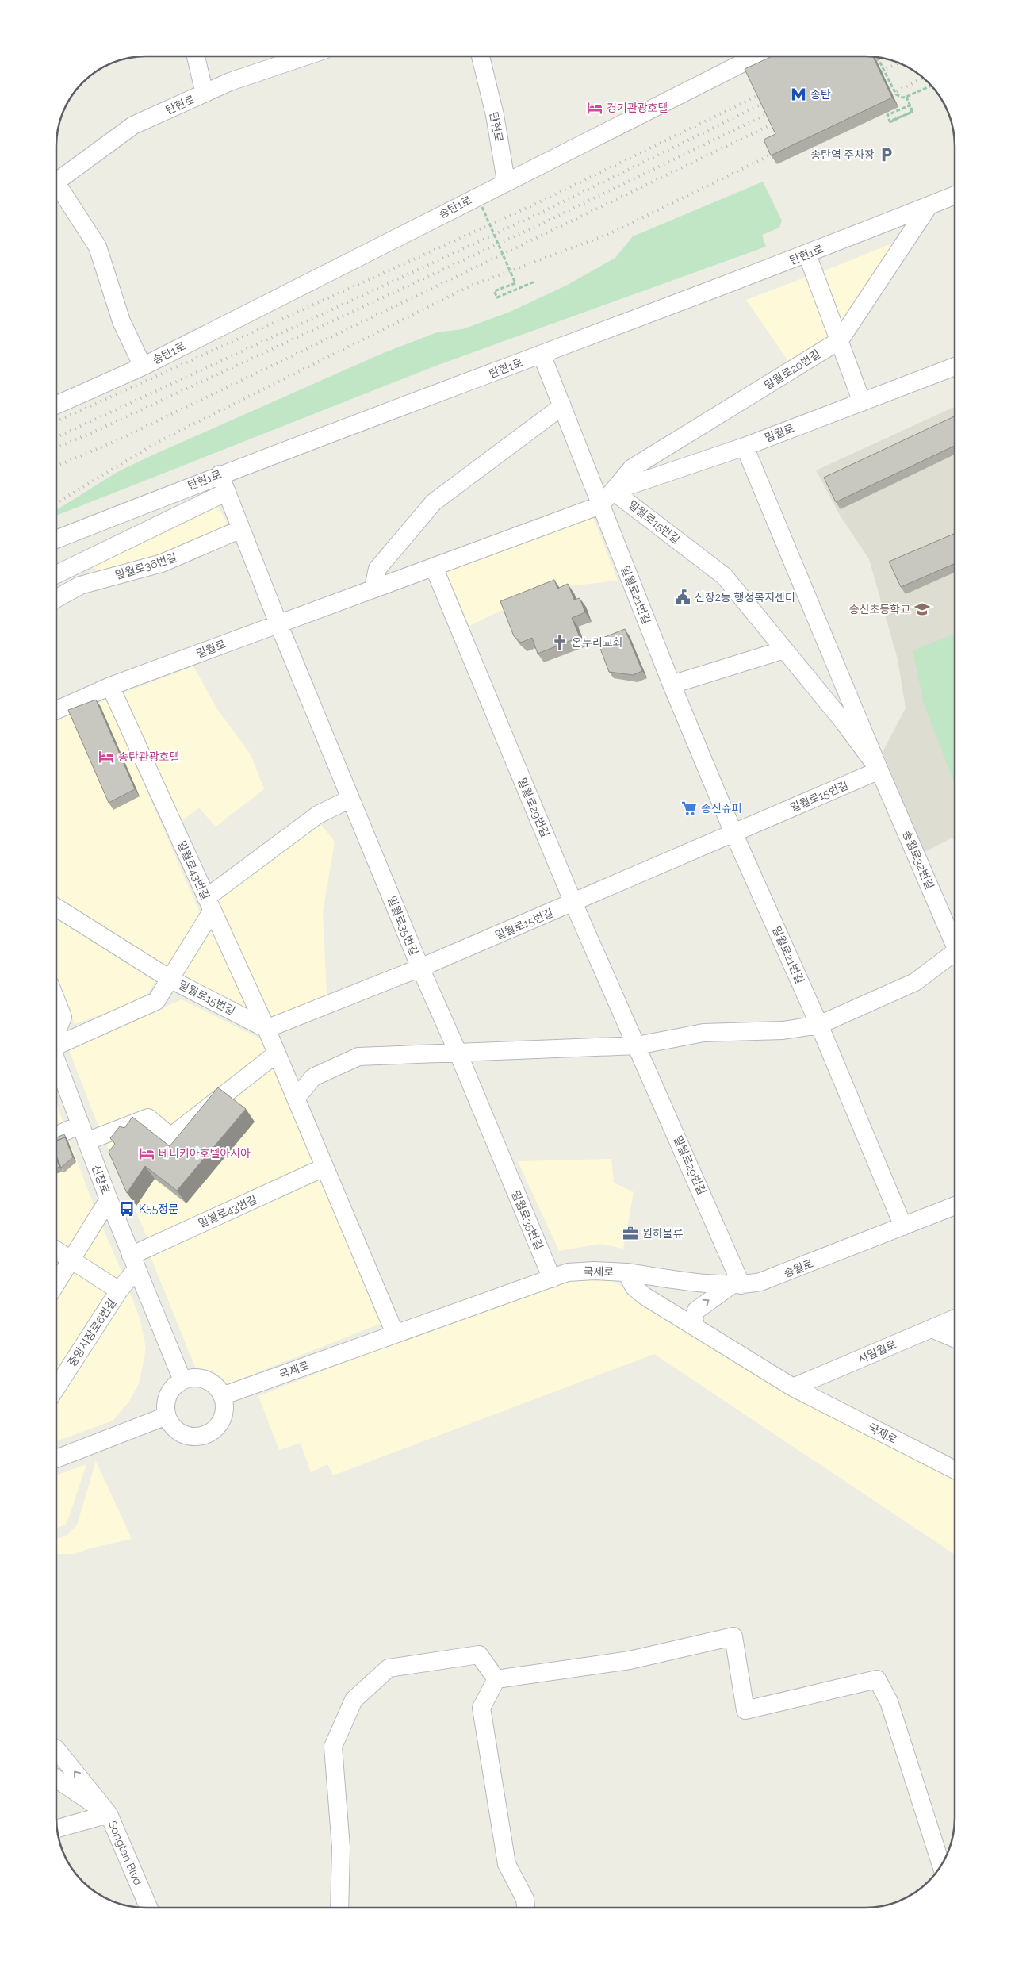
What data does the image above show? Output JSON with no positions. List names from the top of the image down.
{
  "streets": {
    "street": [
      "탄현로",
      "송탄1로",
      "탄현1로",
      "밀월로20번길",
      "밀월로",
      "밀월로15번길",
      "밀월로36번길",
      "밀월로21번길",
      "밀월로29번길",
      "송월로32번길",
      "밀월로43번길",
      "밀월로35번길",
      "신장로",
      "송월로",
      "국제로",
      "중앙시장로6번길",
      "서밀월로",
      "Songtan Blvd"
    ]
  },
  "crossings": [
    ["탄현로", "송탄1로"],
    ["탄현1로", "밀월로20번길"],
    ["밀월로20번길", "밀월로"],
    ["밀월로20번길", "밀월로15번길"],
    ["밀월로", "밀월로15번길"],
    ["밀월로", "밀월로21번길"],
    ["밀월로", "밀월로29번길"],
    ["밀월로", "밀월로43번길"],
    ["밀월로", "밀월로35번길"],
    ["밀월로15번길", "밀월로21번길"],
    ["밀월로15번길", "밀월로29번길"],
    ["밀월로15번길", "송월로32번길"],
    ["밀월로15번길", "밀월로43번길"],
    ["밀월로15번길", "밀월로35번길"],
    ["밀월로21번길", "송월로32번길"],
    ["밀월로21번길", "송월로"],
    ["밀월로29번길", "송월로"],
    ["밀월로43번길", "신장로"],
    ["밀월로43번길", "국제로"],
    ["밀월로43번길", "중앙시장로6번길"],
    ["밀월로35번길", "국제로"],
    ["신장로", "국제로"],
    ["신장로", "중앙시장로6번길"],
    ["송월로", "국제로"],
    ["국제로", "서밀월로"]
  ],
  "places": {
    "metro station": ["송탄"],
    "hotel": ["경기관광호텔", "송탄관광호텔", "베니키아호텔아시아"],
    "parking": ["송탄역 주차장"],
    "public building": ["신장2동 행정복지센터"],
    "school or university": ["송신초등학교"],
    "church": ["온누리교회"],
    "supermarket": ["송신슈퍼"],
    "bus stop": ["K55정문"],
    "office": ["원하물류"]
  }
}
